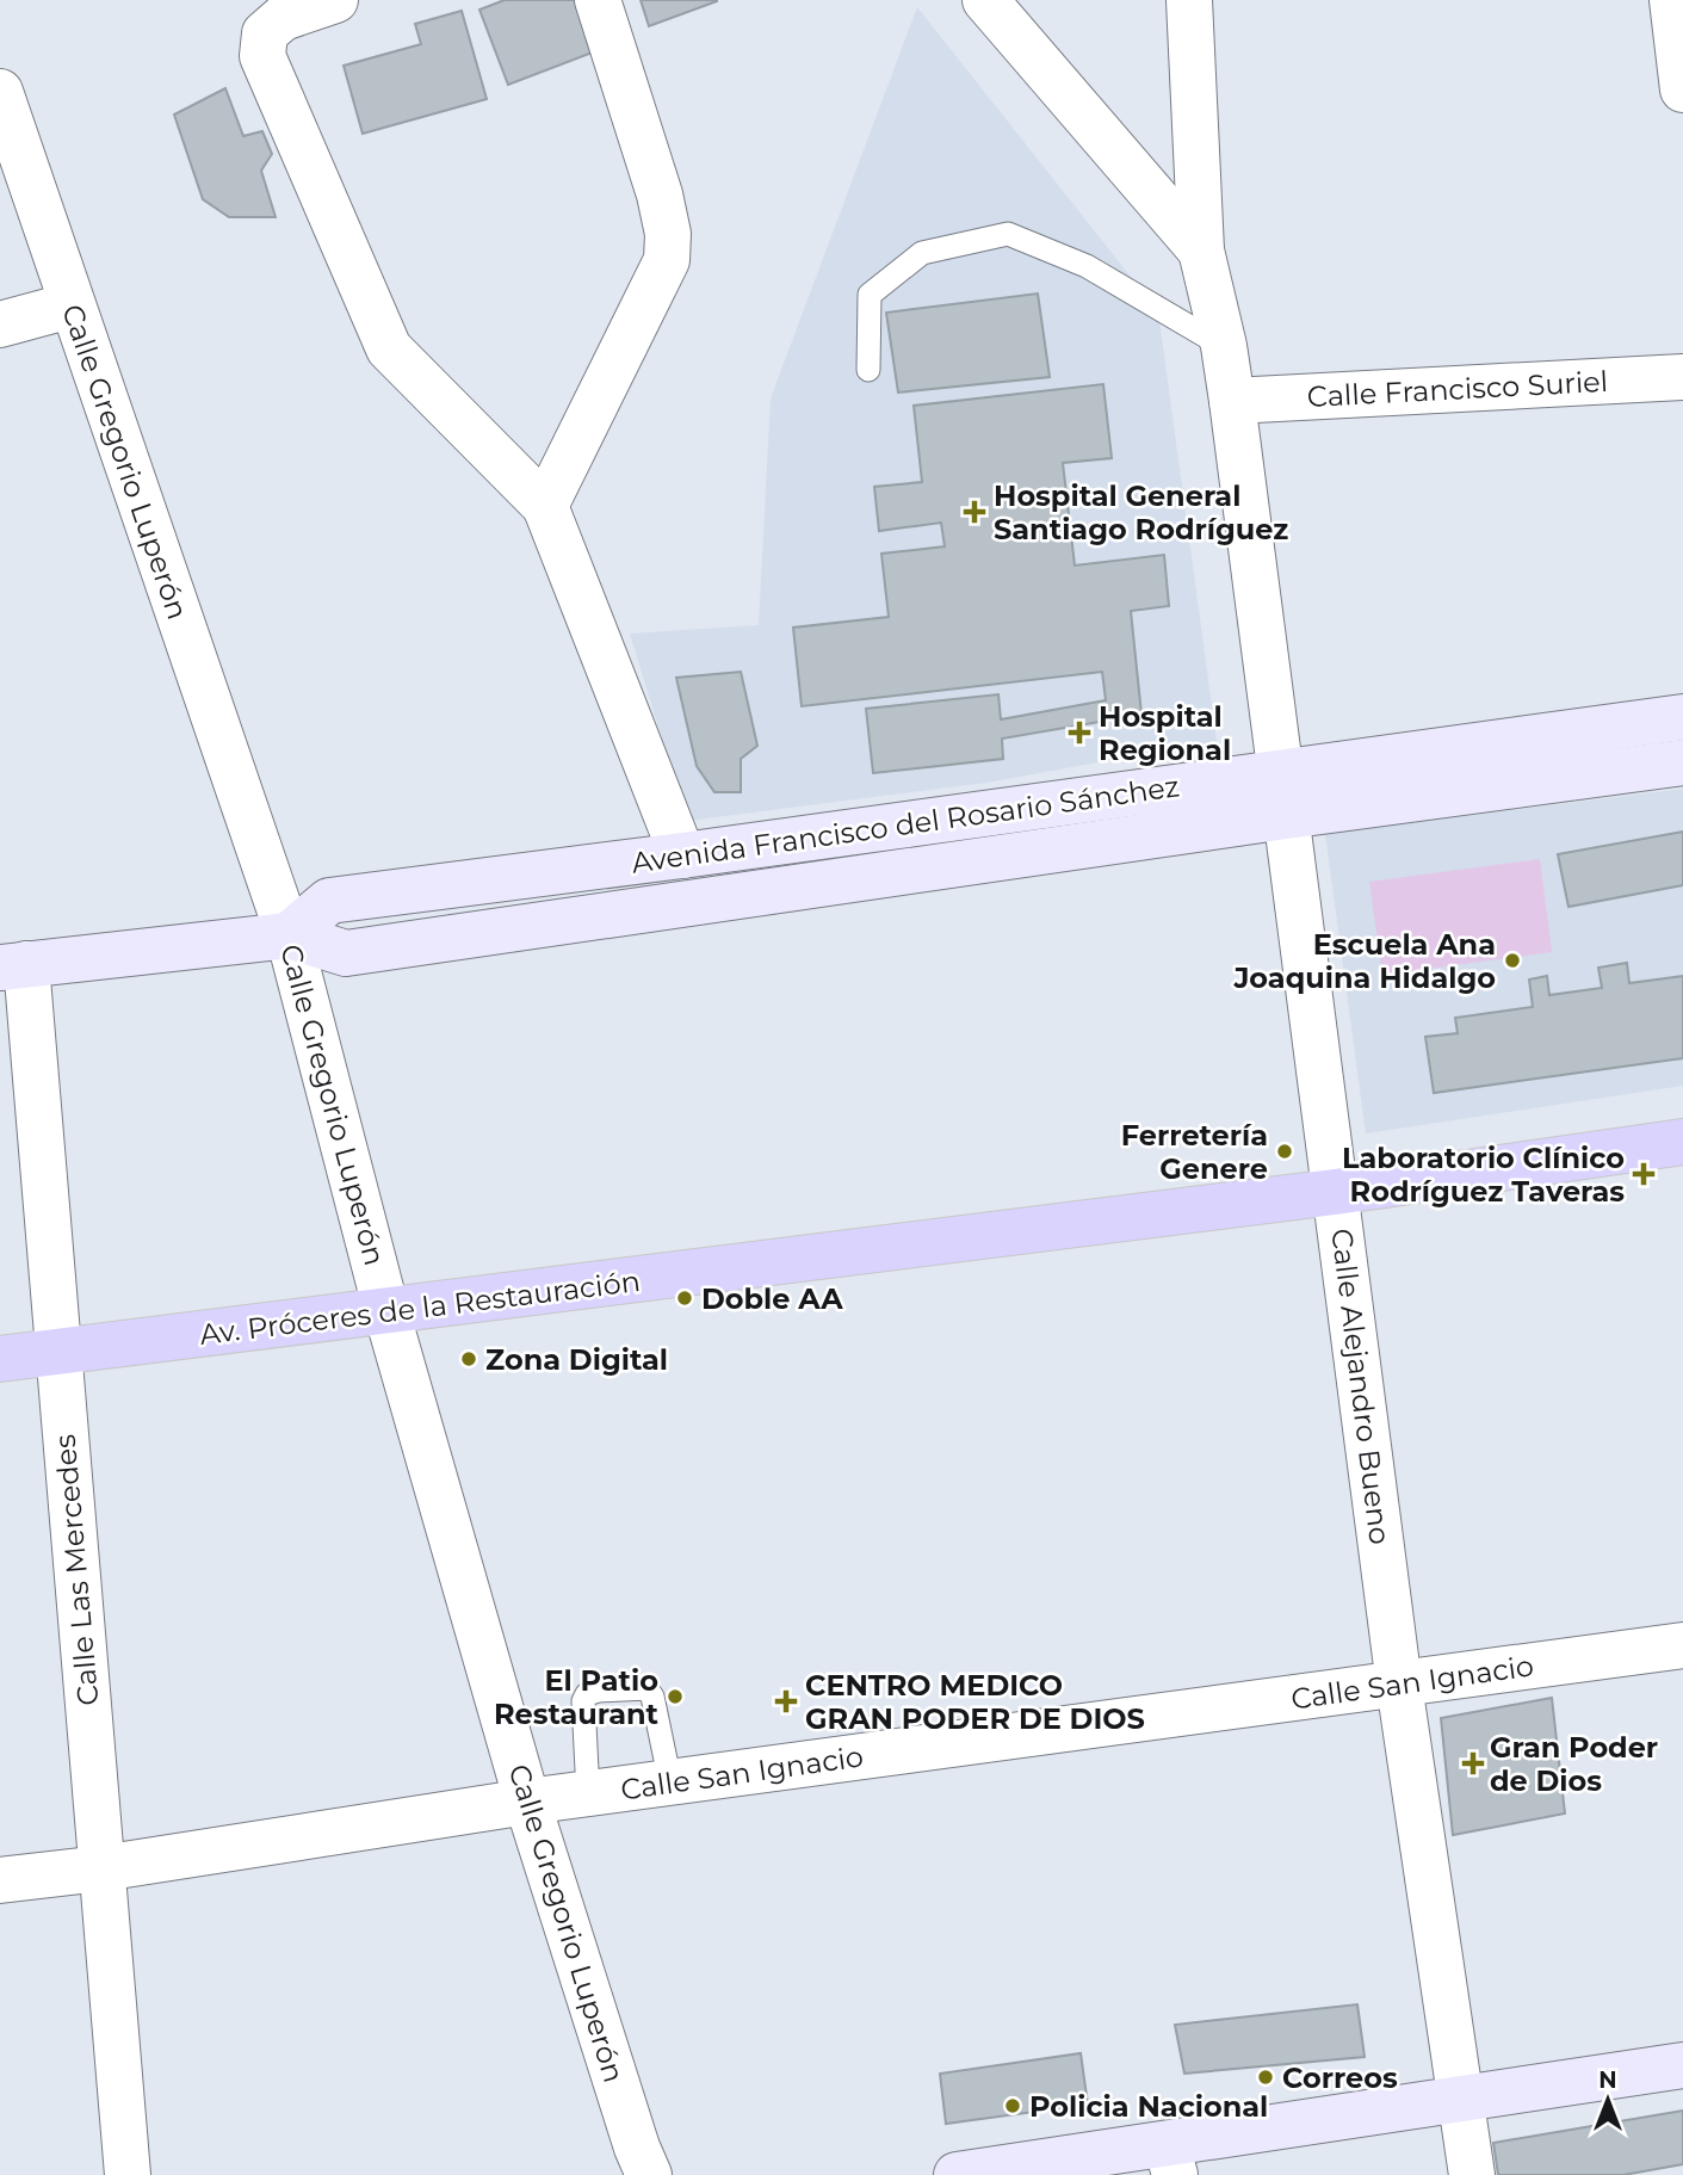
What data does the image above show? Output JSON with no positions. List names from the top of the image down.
{
  "streets": {
    "main road": ["Avenida Francisco del Rosario Sánchez", "Av. Próceres de la Restauración"],
    "street": [
      "Calle Francisco Suriel",
      "Calle Gregorio Luperón",
      "Calle Alejandro Bueno",
      "Calle Las Mercedes",
      "Calle San Ignacio"
    ]
  },
  "crossings": [
    ["Calle Francisco Suriel", "Calle Alejandro Bueno"],
    ["Calle Gregorio Luperón", "Avenida Francisco del Rosario Sánchez"],
    ["Calle Gregorio Luperón", "Av. Próceres de la Restauración"],
    ["Calle Gregorio Luperón", "Calle San Ignacio"],
    ["Avenida Francisco del Rosario Sánchez", "Calle Alejandro Bueno"],
    ["Avenida Francisco del Rosario Sánchez", "Calle Las Mercedes"],
    ["Av. Próceres de la Restauración", "Calle Alejandro Bueno"],
    ["Av. Próceres de la Restauración", "Calle Las Mercedes"],
    ["Calle Alejandro Bueno", "Calle San Ignacio"],
    ["Calle Las Mercedes", "Calle San Ignacio"]
  ],
  "places": {
    "health": [
      "Hospital General Santiago Rodríguez",
      "Hospital Regional",
      "Laboratorio Clínico Rodríguez Taveras",
      "CENTRO MEDICO GRAN PODER DE DIOS",
      "Gran Poder de Dios"
    ],
    "other": [
      "Escuela Ana Joaquina Hidalgo",
      "Ferretería Genere",
      "Doble AA",
      "Zona Digital",
      "El Patio Restaurant",
      "Correos",
      "Policia Nacional"
    ]
  },
  "north": "top"
}
